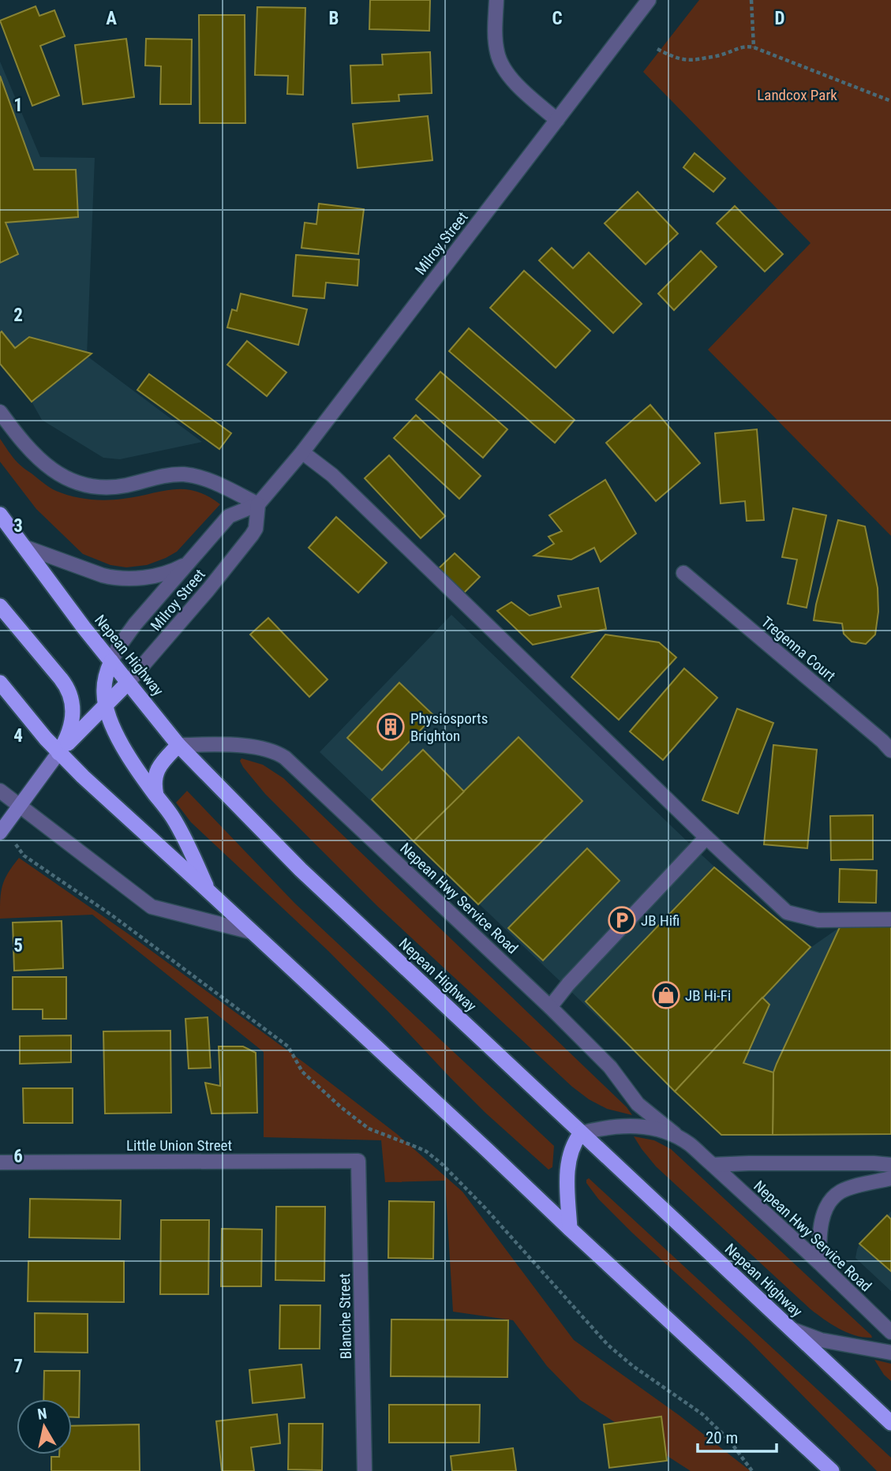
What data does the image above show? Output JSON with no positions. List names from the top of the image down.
{
  "streets": {
    "highway": ["Nepean Highway"],
    "street": [
      "Milroy Street",
      "Tregenna Court",
      "Nepean Hwy Service Road",
      "Little Union Street",
      "Blanche Street"
    ]
  },
  "crossings": [
    ["Milroy Street", "Nepean Highway"],
    ["Nepean Highway", "Nepean Hwy Service Road"],
    ["Little Union Street", "Blanche Street"]
  ],
  "parks": ["Landcox Park"],
  "places": {
    "building": ["Physiosports Brighton"],
    "parking": ["JB Hifi"],
    "shop": ["JB Hi-Fi"]
  },
  "scale_bar": "20 m",
  "north": "top",
  "grid": {
    "columns": [
      "A",
      "B",
      "C",
      "D"
    ],
    "rows": [
      "1",
      "2",
      "3",
      "4",
      "5",
      "6",
      "7"
    ]
  }
}
